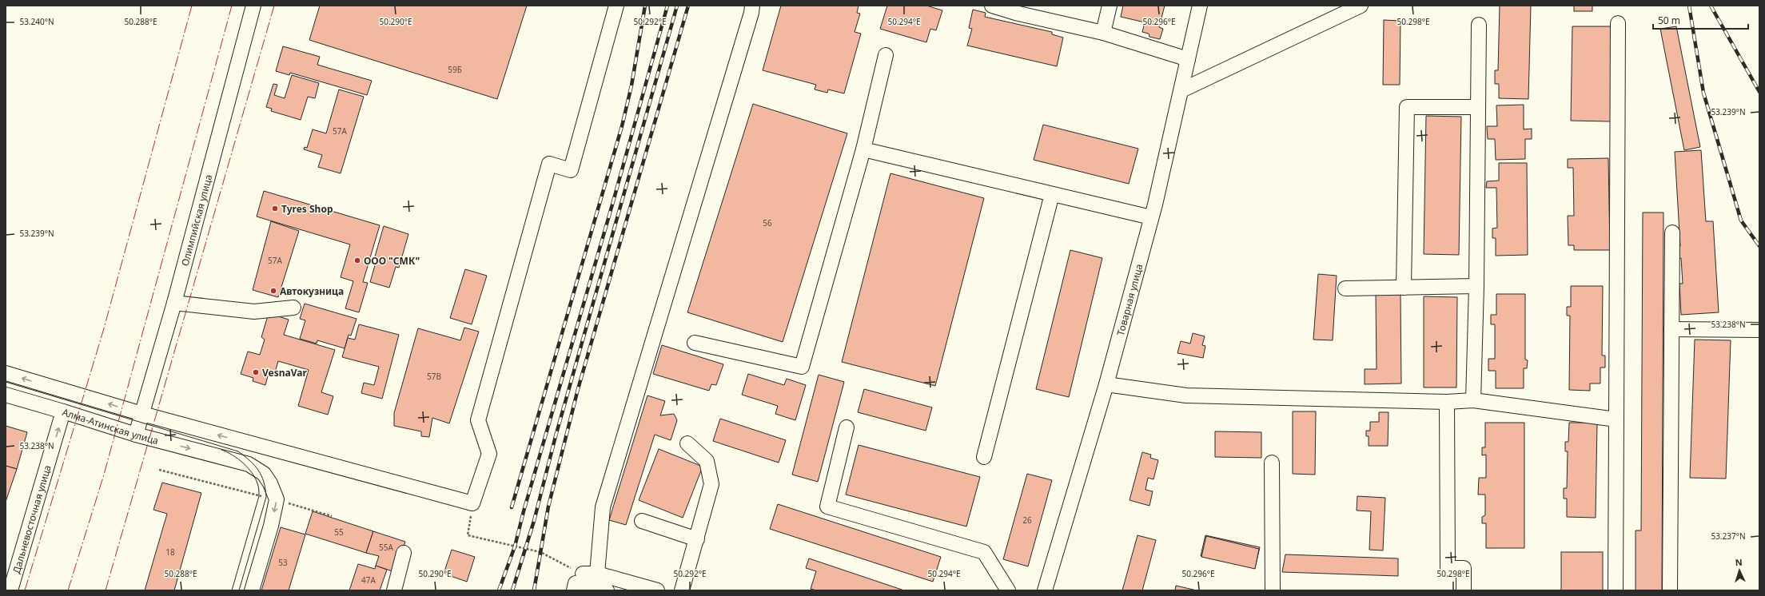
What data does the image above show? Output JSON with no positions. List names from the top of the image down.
{
  "streets": {
    "street": [
      "Олимпийская улица",
      "Товарная улица",
      "Алма-Атинская улица",
      "Дальневосточная улица"
    ]
  },
  "crossings": [
    ["Олимпийская улица", "Алма-Атинская улица"],
    ["Алма-Атинская улица", "Дальневосточная улица"]
  ],
  "one_way": ["Дальневосточная улица"],
  "places": [
    "Tyres Shop",
    "ООО \"СМК\"",
    "Автокузница",
    "VesnaVar"
  ],
  "house_numbers": [
    "59Б",
    "57А",
    "56",
    "57А",
    "57В",
    "26",
    "55",
    "55А",
    "18",
    "53",
    "47А"
  ],
  "scale_bar": "50 m",
  "north": "top",
  "coordinates": [
    "53.240°N",
    "50.288°E",
    "50.290°E",
    "50.292°E",
    "50.294°E",
    "50.296°E",
    "50.298°E",
    "53.239°N",
    "53.238°N",
    "53.237°N"
  ]
}
